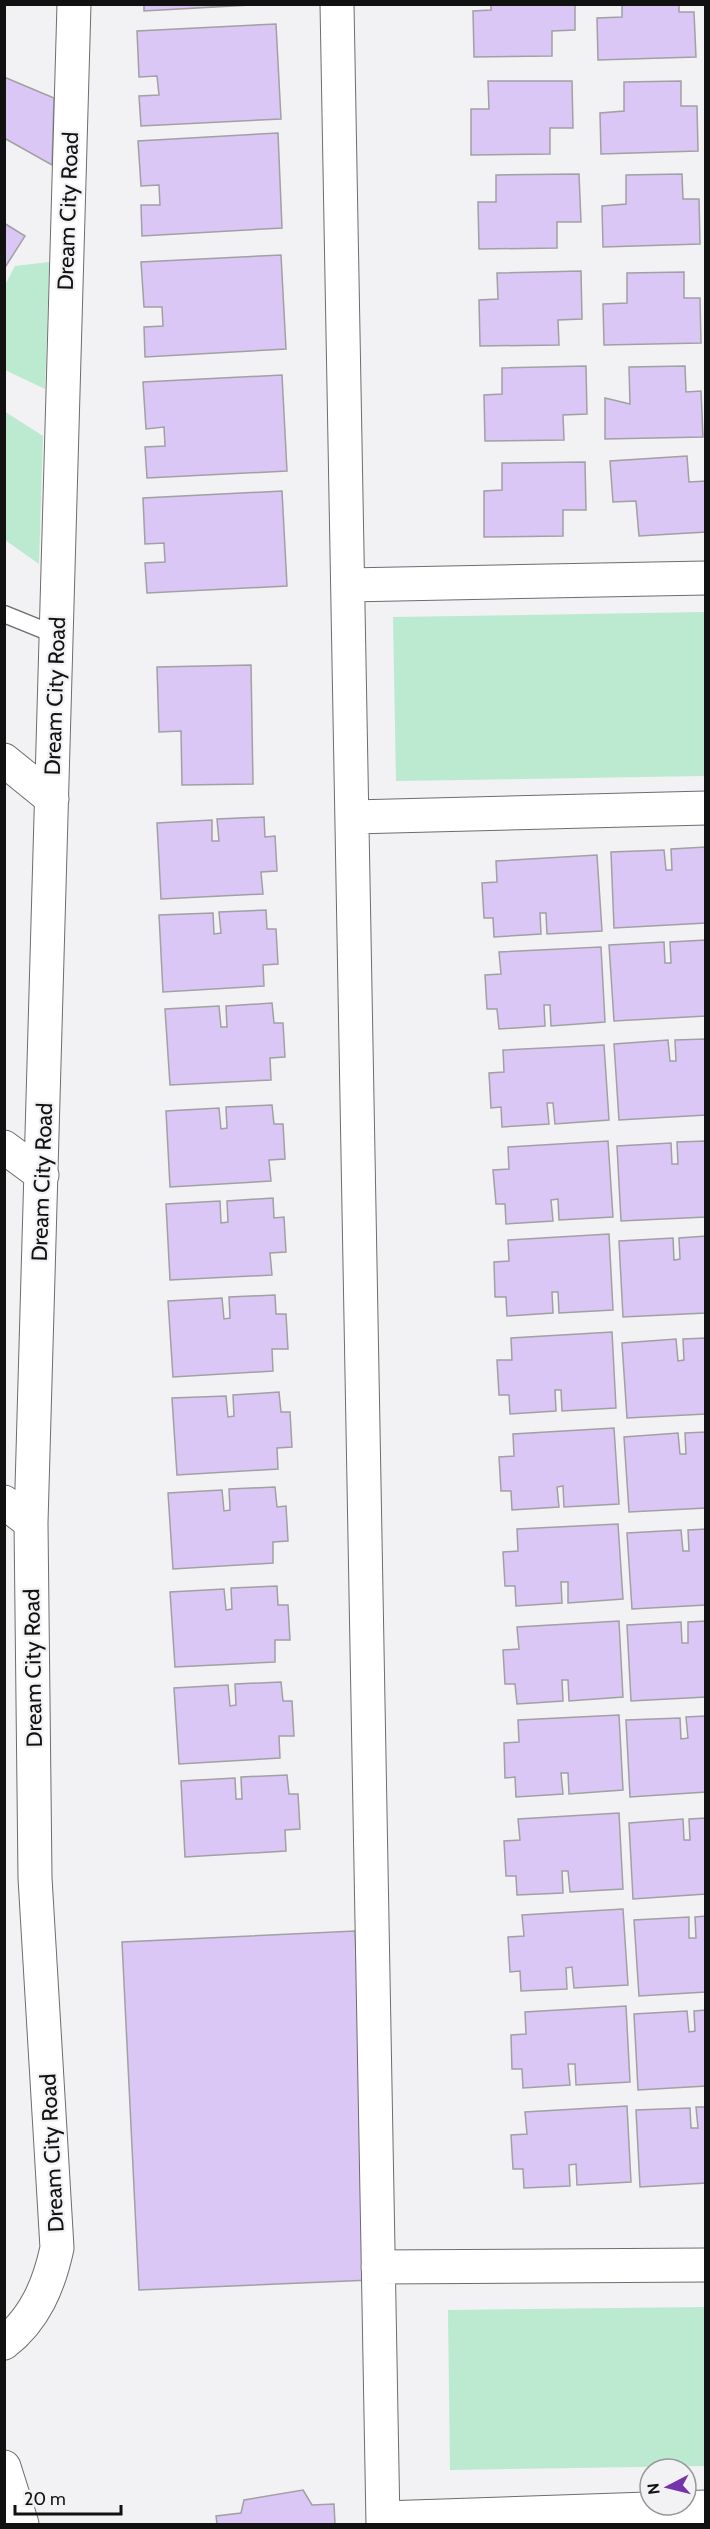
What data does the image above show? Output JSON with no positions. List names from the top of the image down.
{
  "streets": {
    "street": ["Dream City Road"]
  },
  "scale_bar": "20 m",
  "north": "left"
}
